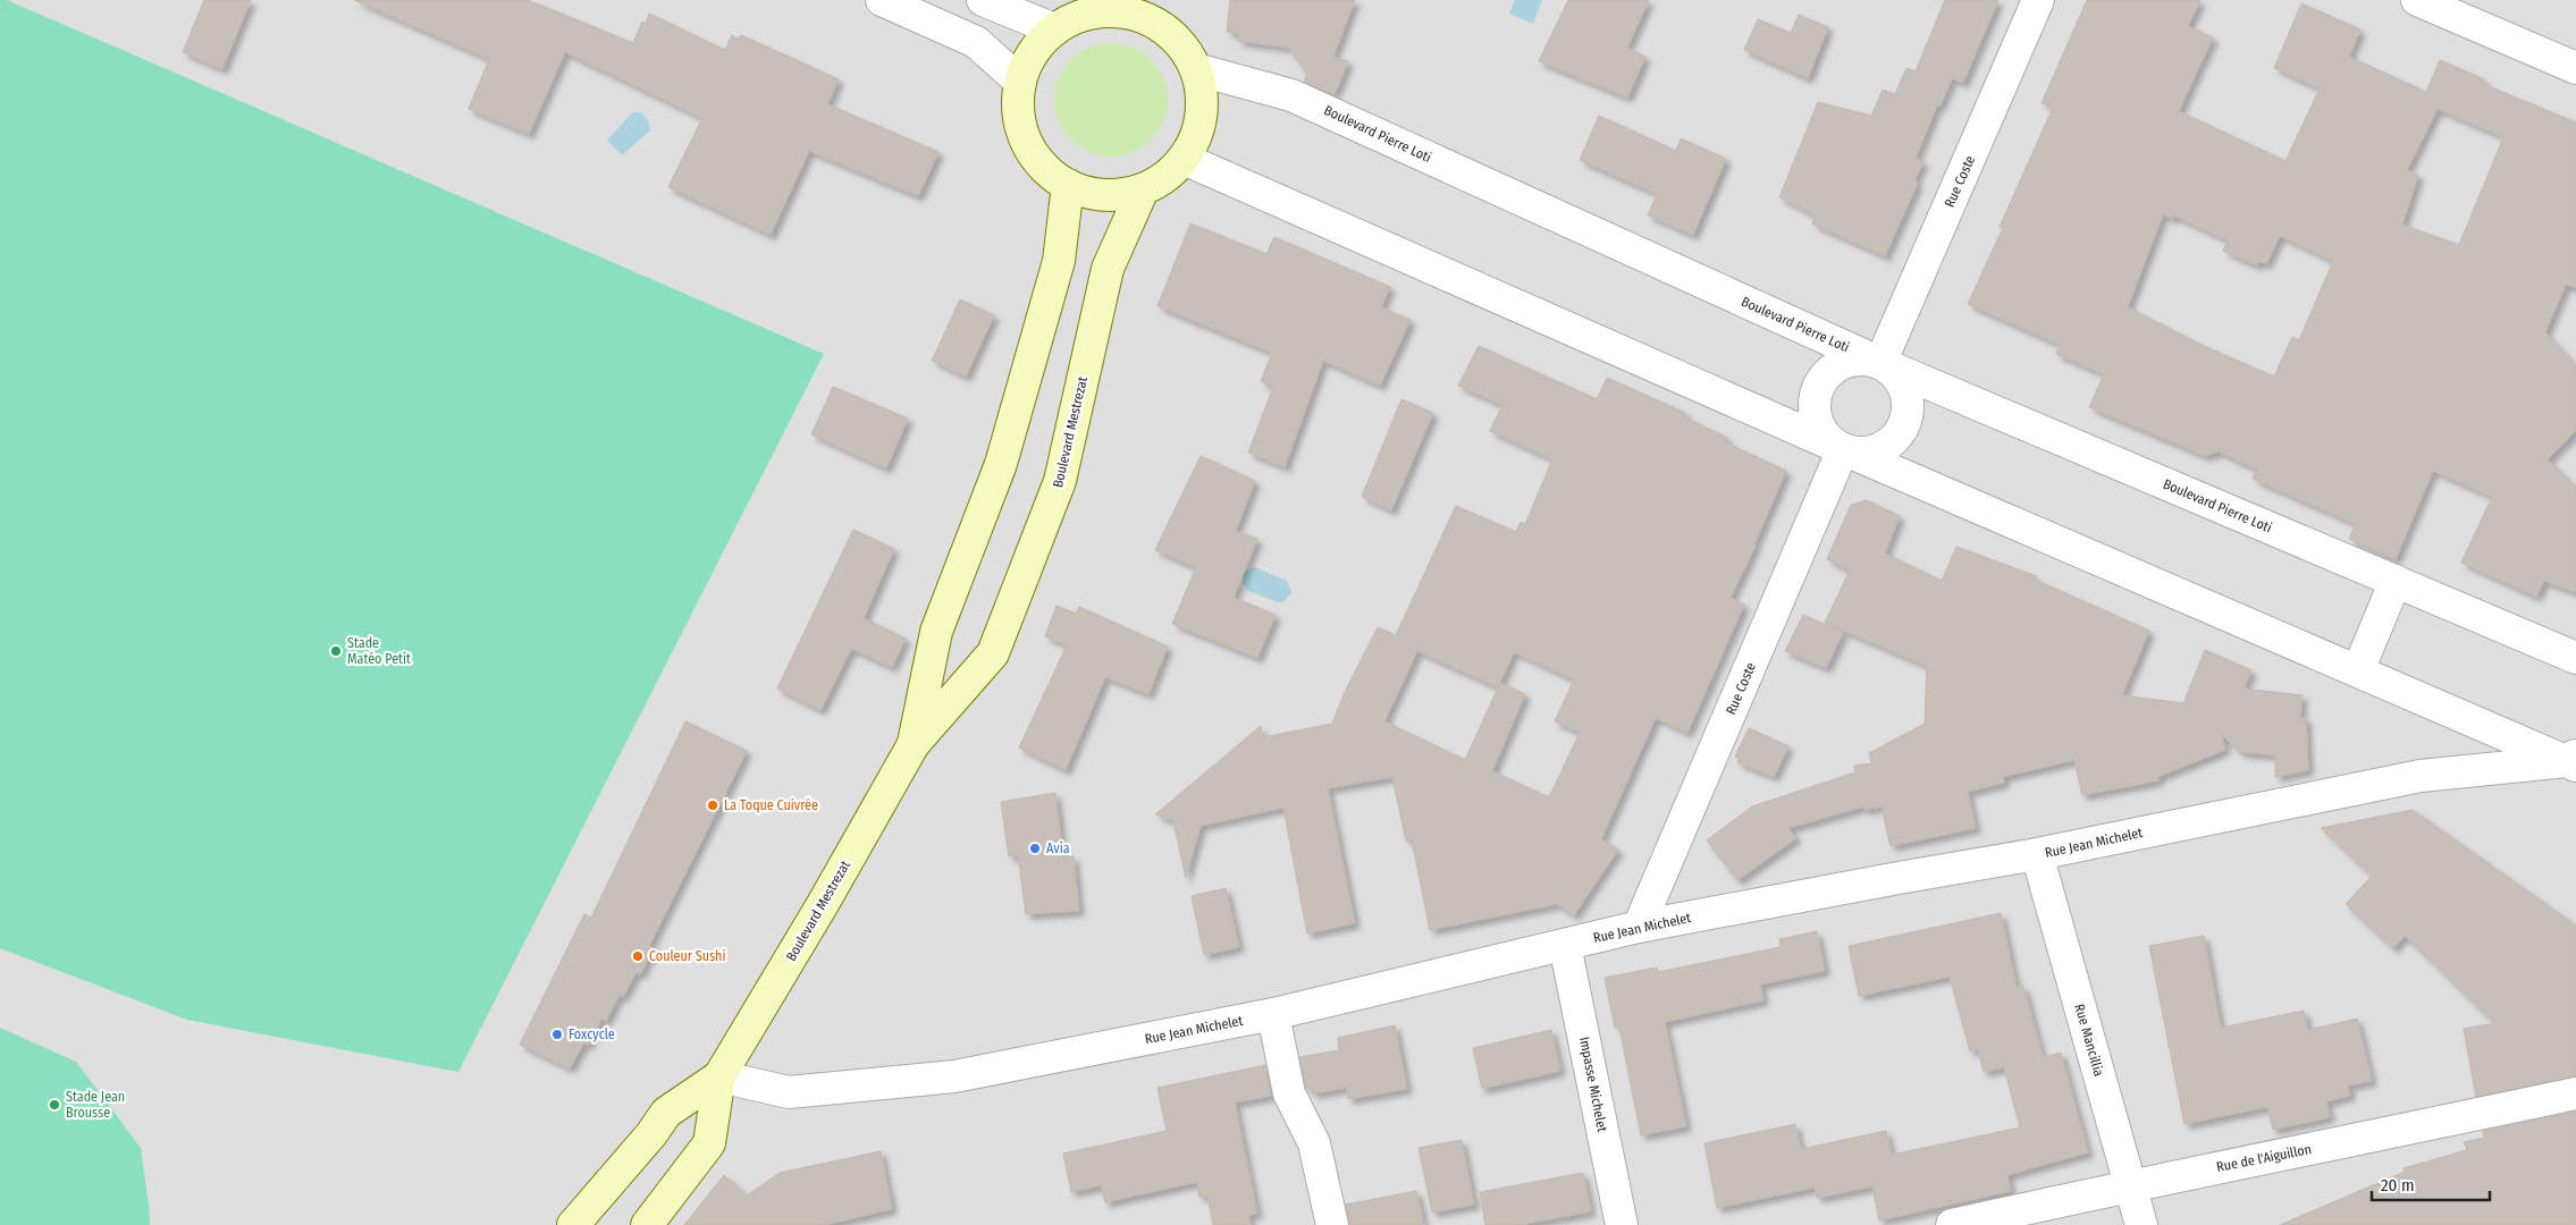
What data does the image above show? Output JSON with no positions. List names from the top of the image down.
{
  "streets": {
    "main road": ["Boulevard Mestrezat"],
    "street": [
      "Boulevard Pierre Loti",
      "Rue Coste",
      "Rue Jean Michelet",
      "Rue Mancillia",
      "Impasse Michelet",
      "Rue de l'Aiguillon"
    ]
  },
  "crossings": [
    ["Boulevard Pierre Loti", "Rue Coste"],
    ["Boulevard Pierre Loti", "Boulevard Mestrezat"],
    ["Rue Coste", "Rue Jean Michelet"],
    ["Boulevard Mestrezat", "Rue Jean Michelet"],
    ["Rue Jean Michelet", "Rue Mancillia"],
    ["Rue Jean Michelet", "Impasse Michelet"],
    ["Rue Mancillia", "Rue de l'Aiguillon"]
  ],
  "places": [
    "Stade Matéo Petit",
    "La Toque Cuivrée",
    "Avia",
    "Couleur Sushi",
    "Foxcycle",
    "Stade Jean Brousse"
  ],
  "scale_bar": "20 m"
}
